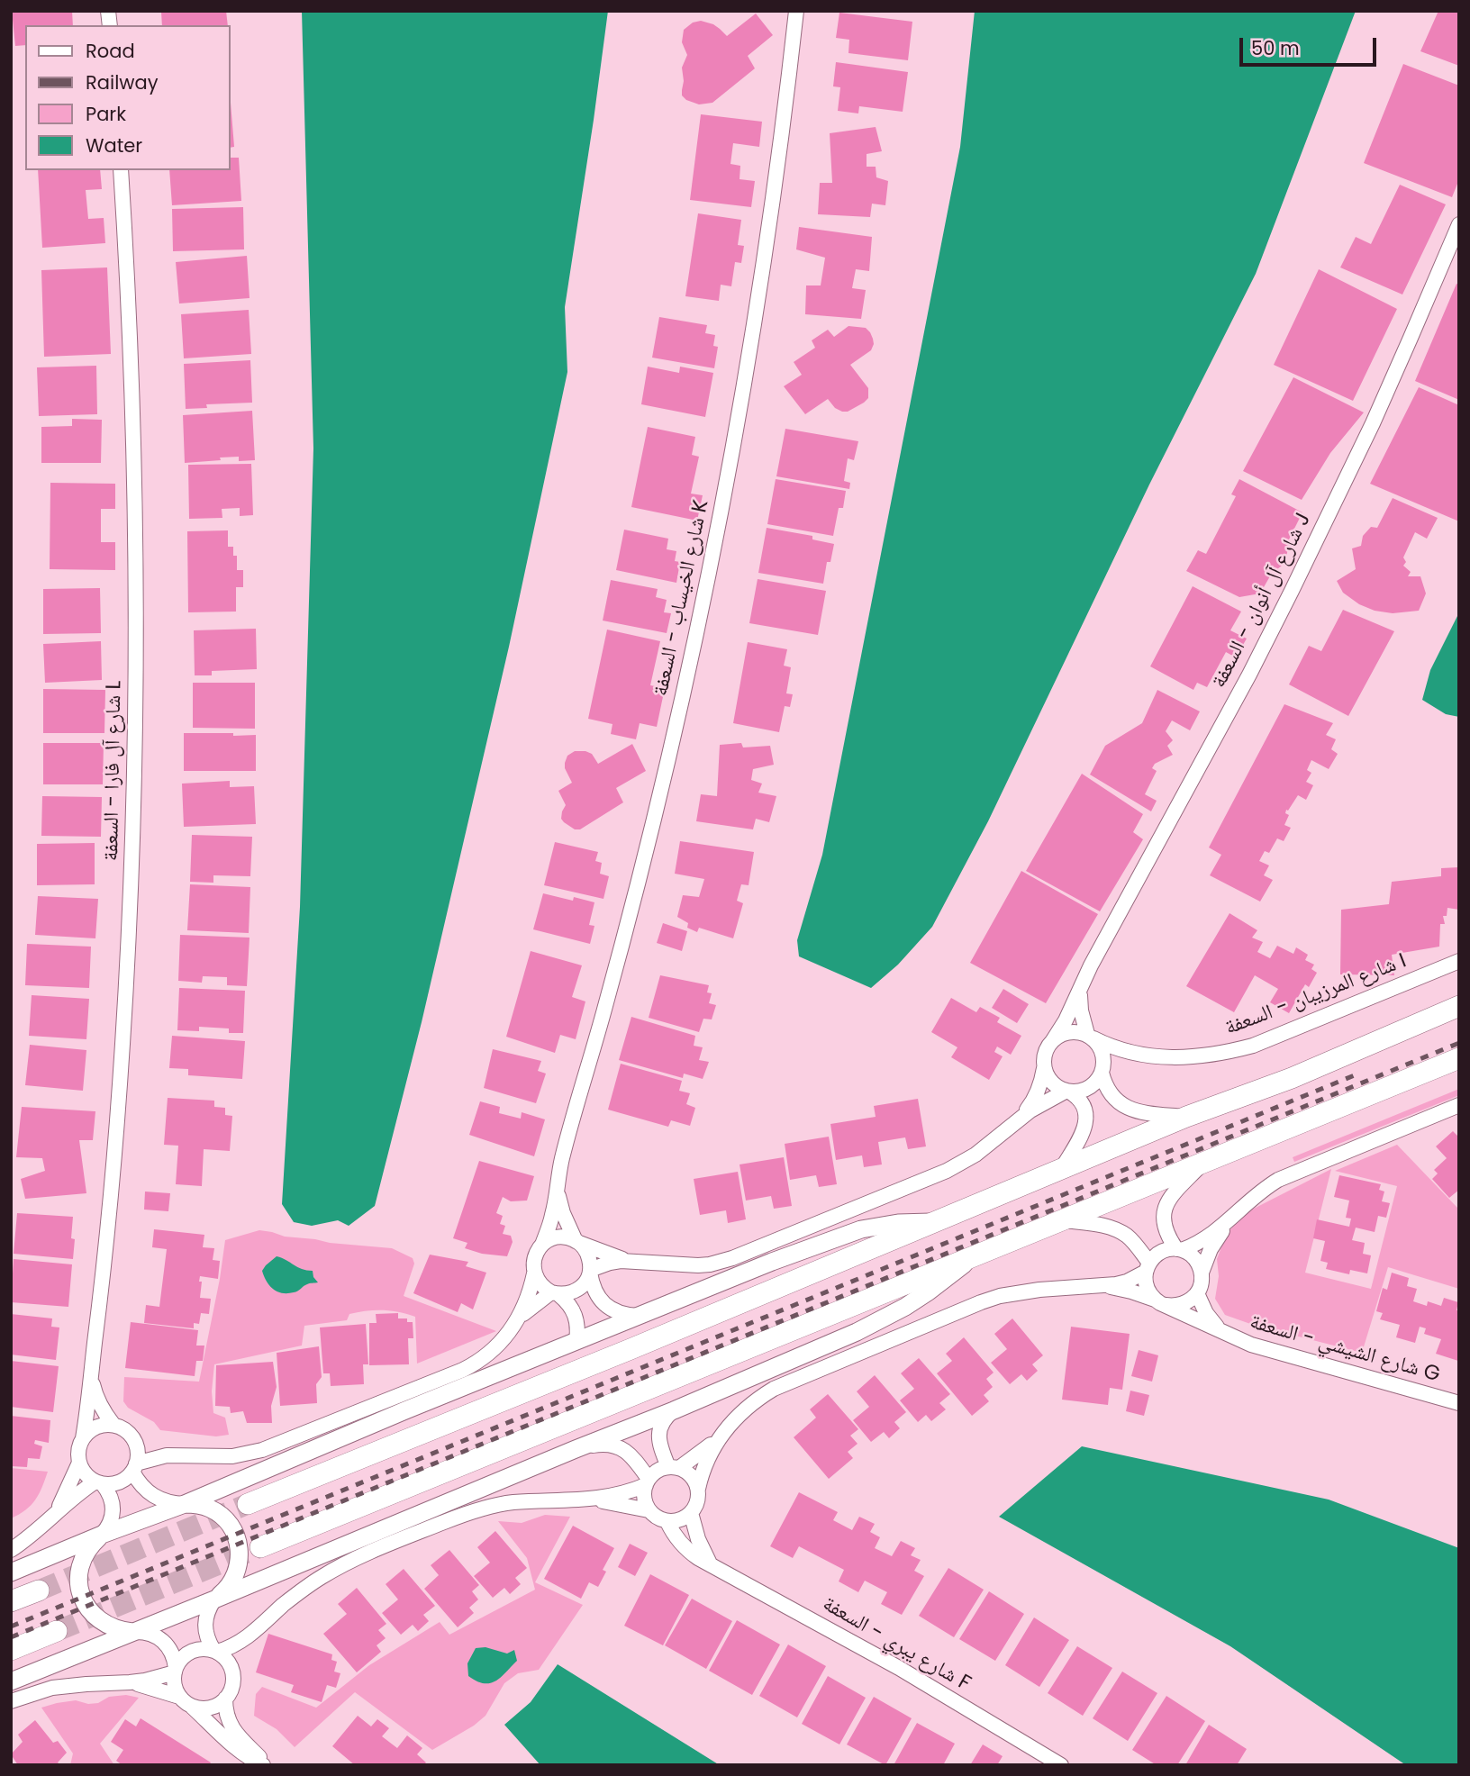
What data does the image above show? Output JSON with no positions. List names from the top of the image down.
{
  "streets": {
    "street": [
      "شارع الخيساب - السعفة K",
      "شارع آل أنوان - السعفة J",
      "شارع آل فارا - السعفة L",
      "شارع المرزيبان - السعفة I",
      "شارع الشيشي - السعفة G",
      "شارع يبري - السعفة F"
    ]
  },
  "crossings": [
    ["شارع آل أنوان - السعفة J", "شارع المرزيبان - السعفة I"]
  ],
  "legend": [
    "Road",
    "Railway",
    "Park",
    "Water"
  ],
  "scale_bar": "50 m"
}
